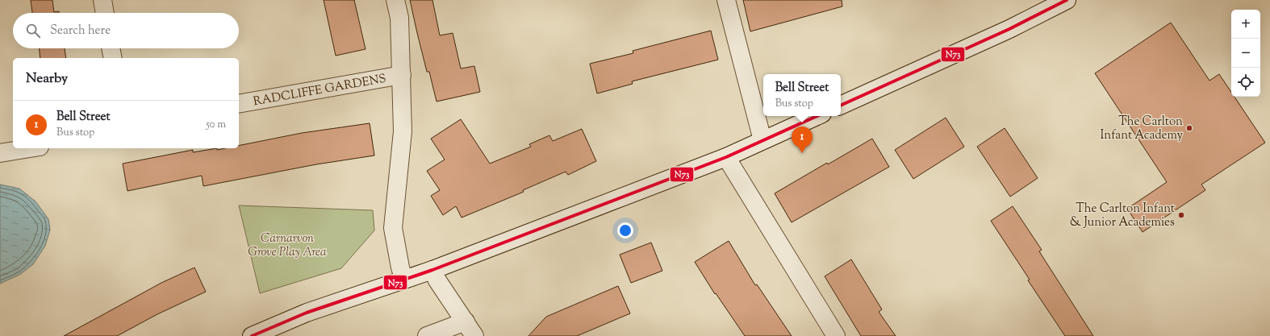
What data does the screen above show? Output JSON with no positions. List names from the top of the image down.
{
  "streets": {
    "street": ["RADCLIFFE GARDENS"]
  },
  "parks": ["Carnarvon Grove Play Area"],
  "places": ["The Carlton Infant Academy", "The Carlton Infant & Junior Academies"],
  "lines": ["transit line N73"],
  "page": {
    "map_buttons": ["+", "−"],
    "search": "Search here",
    "heading": "Nearby",
    "popup": ["Bell Street", "Bus stop"],
    "list": [
      {
        "mark": "1",
        "name": "Bell Street",
        "note": "Bus stop",
        "value": "50 m"
      }
    ],
    "pins": "1"
  }
}
